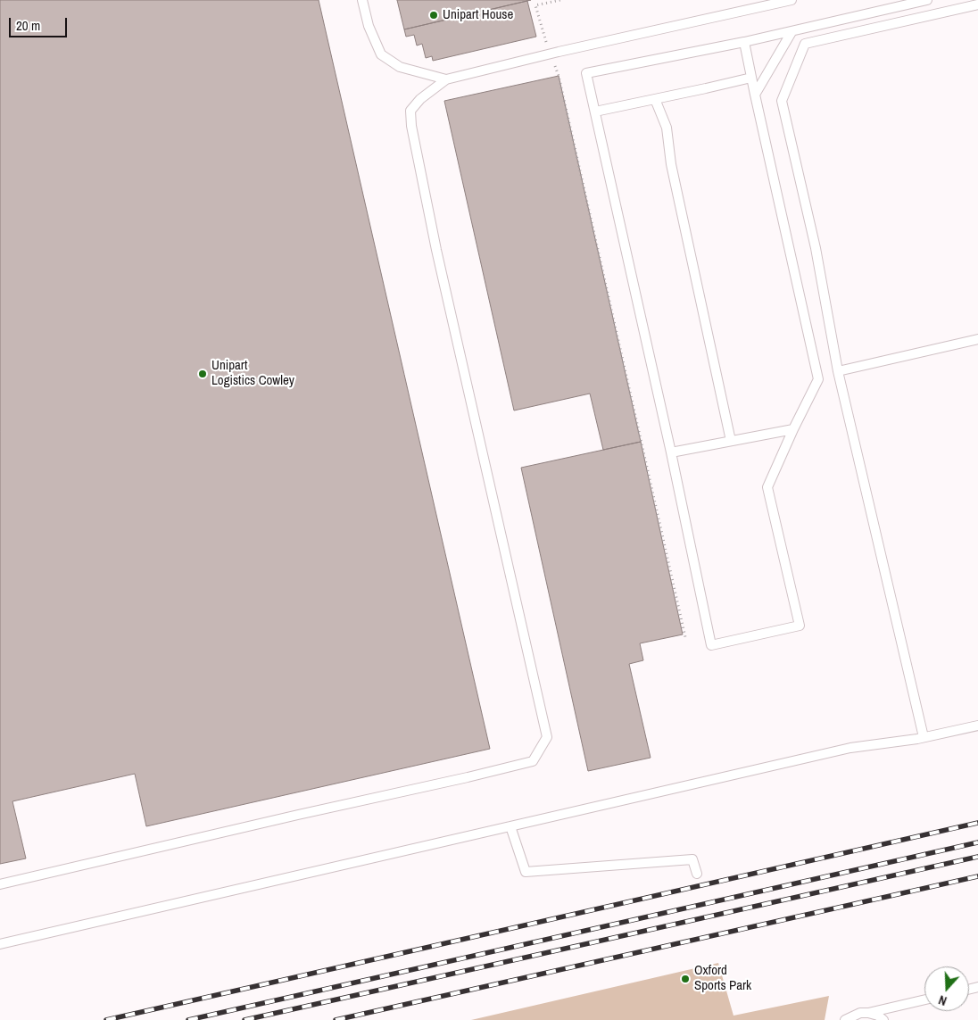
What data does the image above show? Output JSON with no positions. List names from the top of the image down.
{
  "places": ["Unipart House", "Unipart Logistics Cowley", "Oxford Sports Park"],
  "scale_bar": "20 m",
  "north": "bottom"
}
